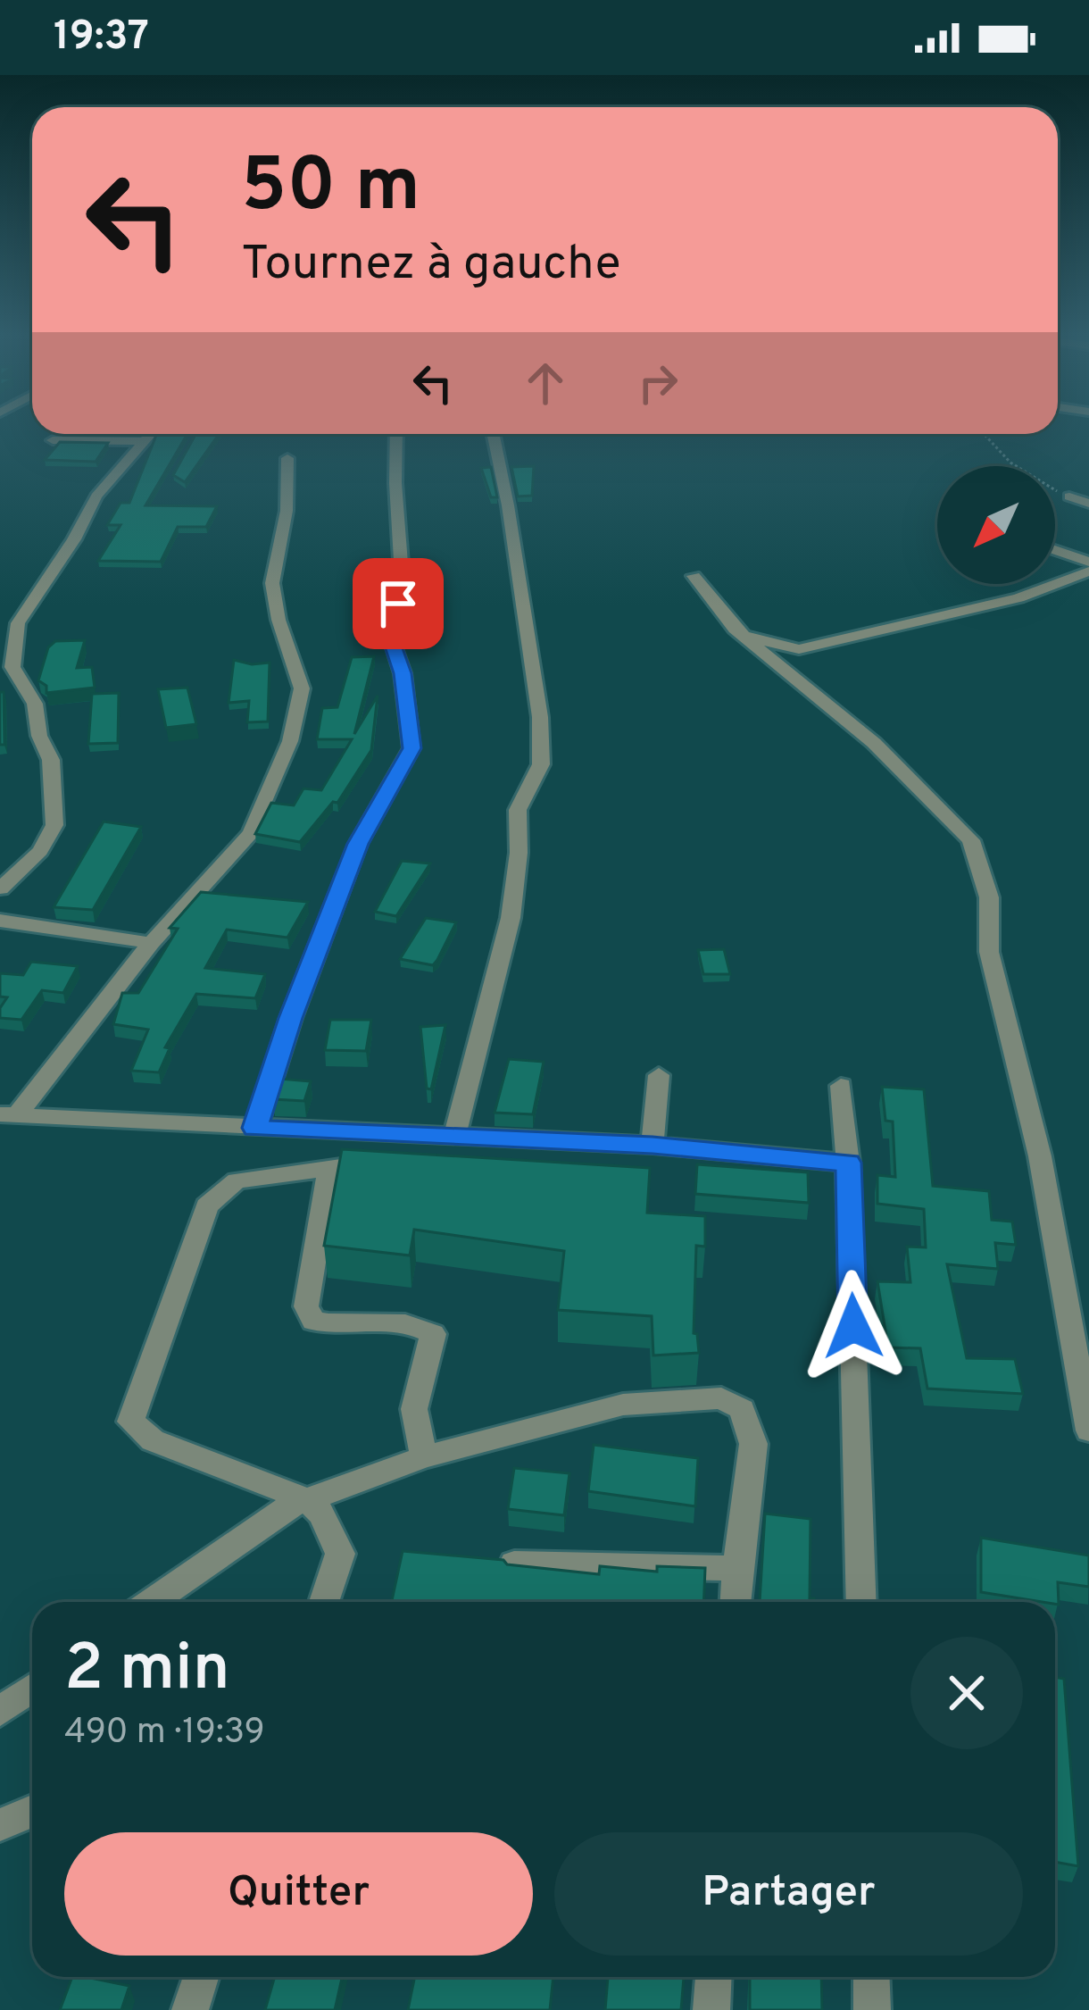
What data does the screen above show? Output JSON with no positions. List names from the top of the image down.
{
  "north": "bottom left",
  "page": {
    "status": "19:37",
    "turn": ["50 m", "Tournez à gauche"],
    "heading": ["2 min", "490 m · 19:39"],
    "buttons": ["Quitter", "Partager"]
  }
}
